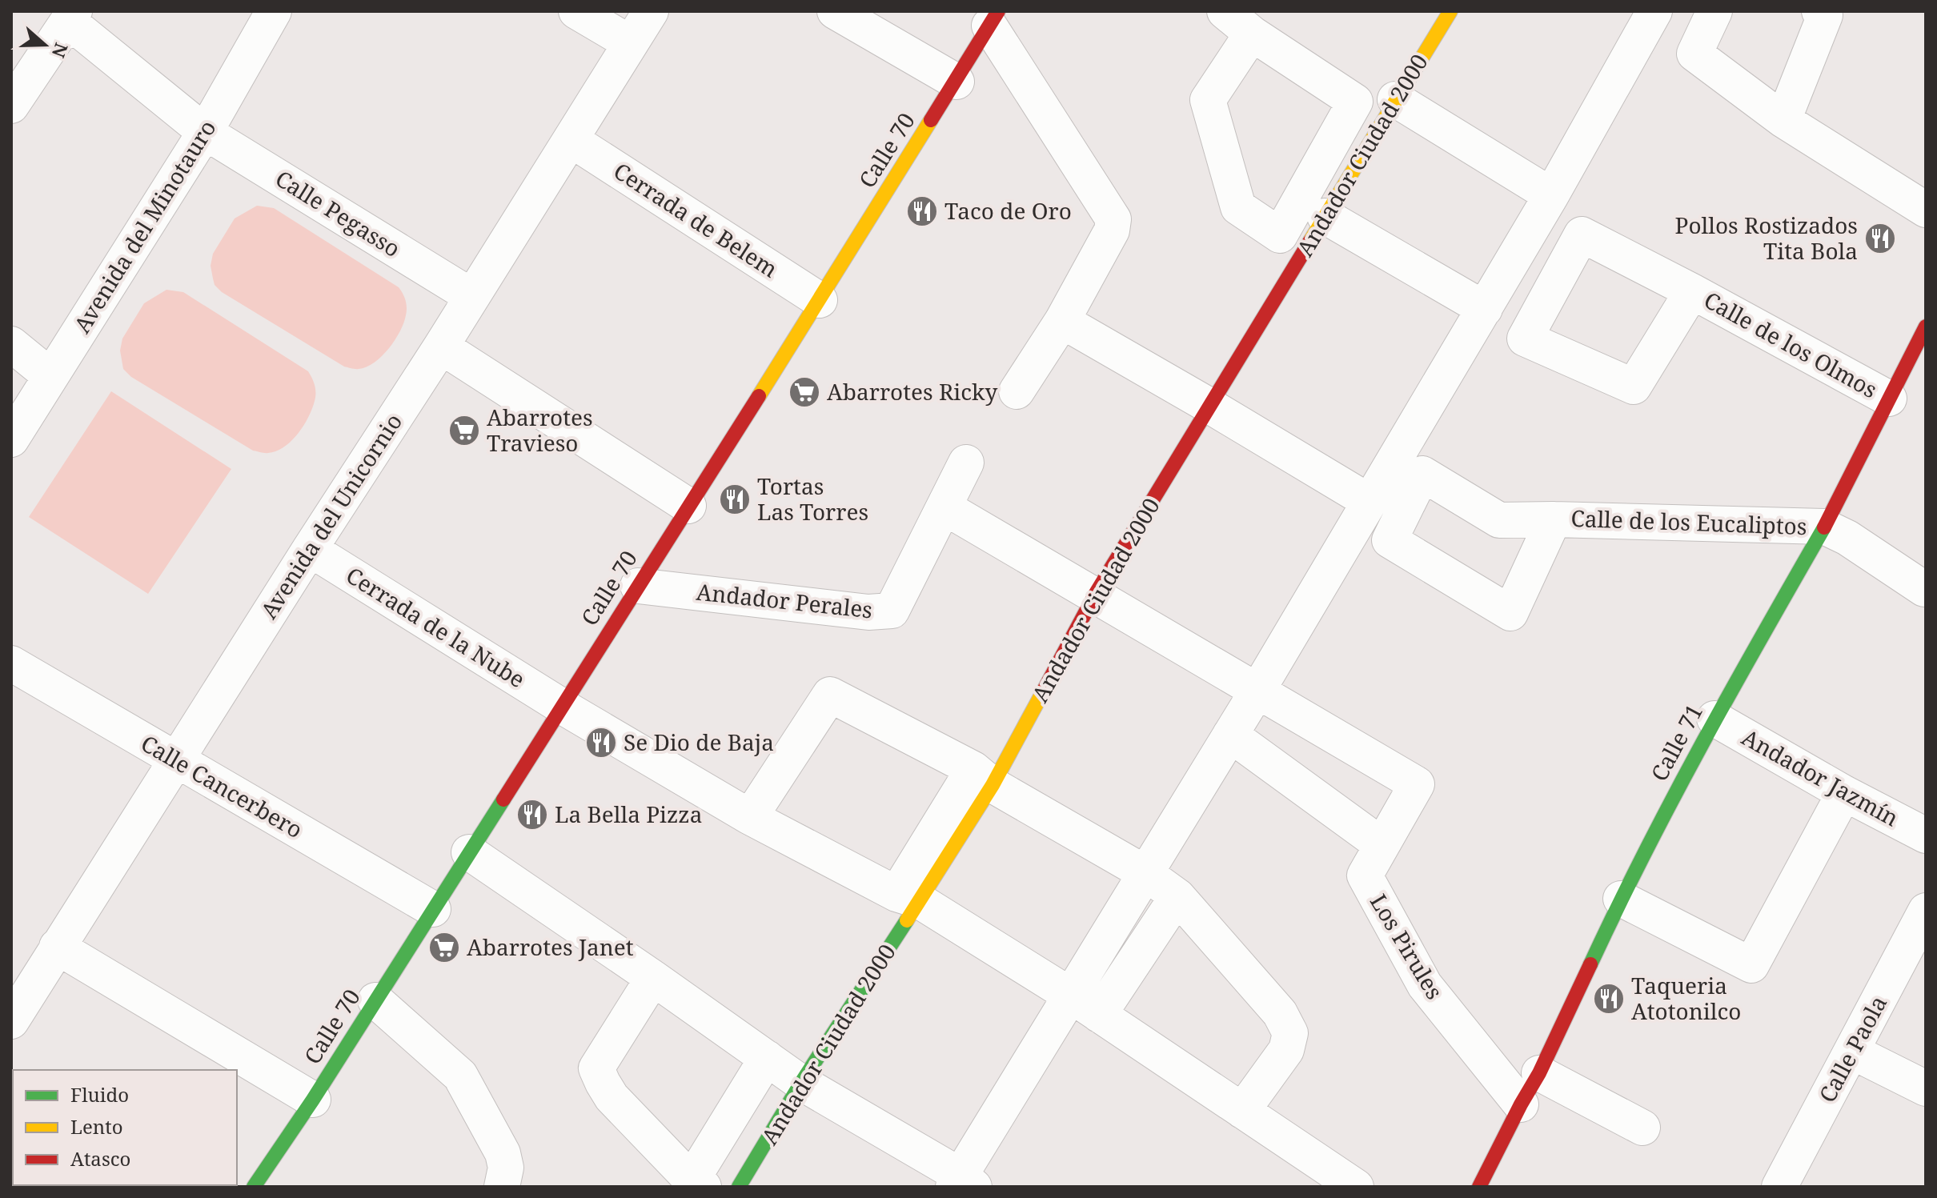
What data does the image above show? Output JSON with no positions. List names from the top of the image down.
{
  "streets": {
    "street": [
      "Calle 70",
      "Andador Ciudad 2000",
      "Calle Pegasso",
      "Cerrada de Belem",
      "Avenida del Minotauro",
      "Calle de los Olmos",
      "Avenida del Unicornio",
      "Calle de los Eucaliptos",
      "Andador Perales",
      "Cerrada de la Nube",
      "Calle 71",
      "Andador Jazmín",
      "Calle Cancerbero",
      "Los Pirules",
      "Calle Paola"
    ]
  },
  "crossings": [
    ["Calle 70", "Cerrada de Belem"],
    ["Calle 70", "Andador Perales"],
    ["Calle 70", "Cerrada de la Nube"],
    ["Calle 70", "Calle Cancerbero"],
    ["Andador Ciudad 2000", "Cerrada de la Nube"],
    ["Calle Pegasso", "Avenida del Minotauro"],
    ["Calle Pegasso", "Avenida del Unicornio"],
    ["Cerrada de Belem", "Avenida del Unicornio"],
    ["Calle de los Olmos", "Calle 71"],
    ["Avenida del Unicornio", "Cerrada de la Nube"],
    ["Avenida del Unicornio", "Calle Cancerbero"],
    ["Calle de los Eucaliptos", "Calle 71"],
    ["Calle 71", "Andador Jazmín"],
    ["Calle 71", "Los Pirules"]
  ],
  "places": {
    "restaurant": [
      "Taco de Oro",
      "Pollos Rostizados Tita Bola",
      "Tortas Las Torres",
      "Se Dio de Baja",
      "La Bella Pizza",
      "Taqueria Atotonilco"
    ],
    "supermarket": ["Abarrotes Ricky", "Abarrotes Travieso", "Abarrotes Janet"]
  },
  "legend": ["Fluido", "Lento", "Atasco"],
  "north": "right"
}
